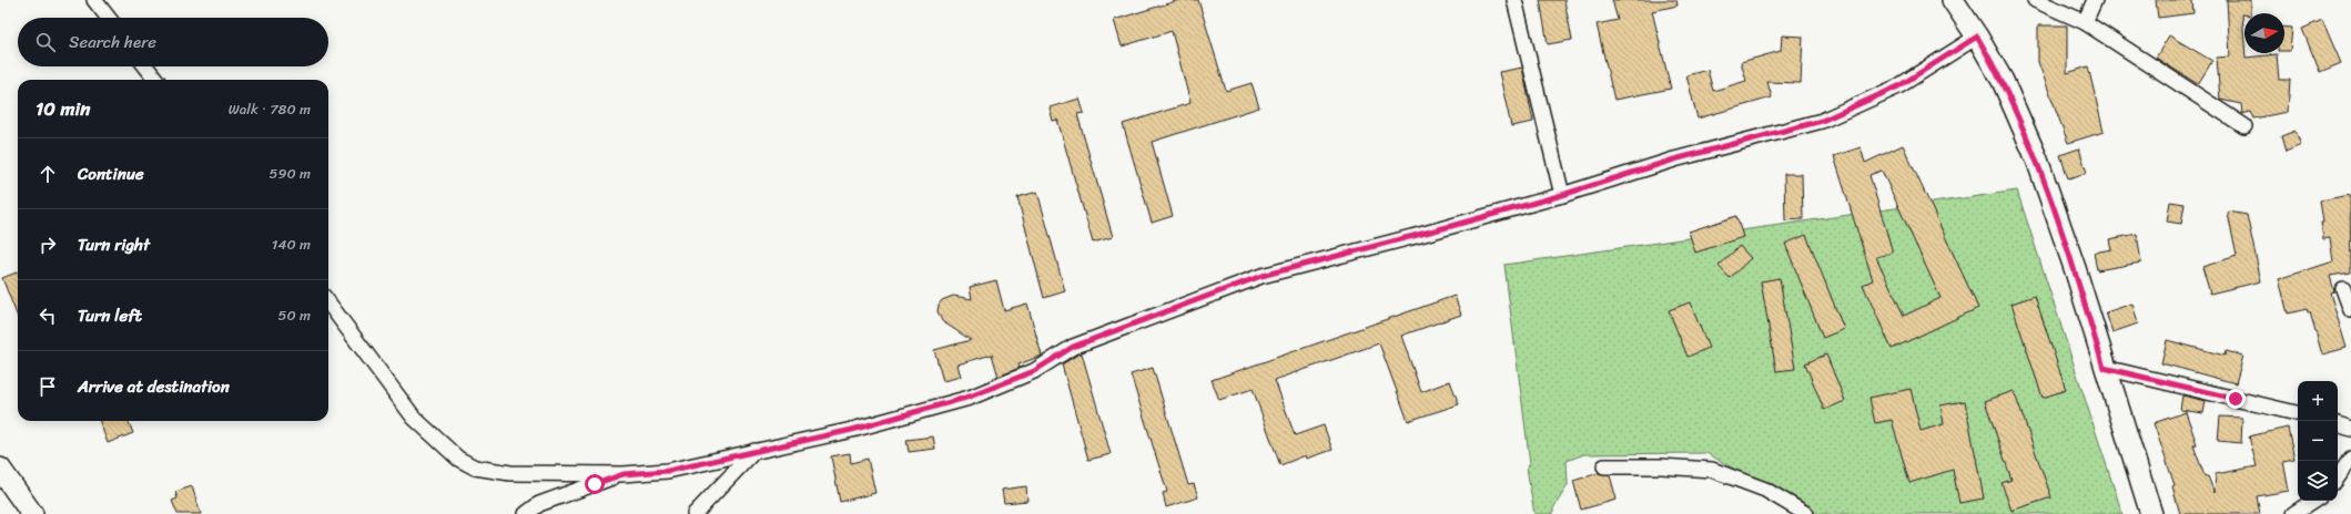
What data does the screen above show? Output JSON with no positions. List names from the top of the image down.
{
  "north": "right",
  "page": {
    "search": "Search here",
    "heading": ["10 min", "Walk · 780 m"],
    "list": [
      ["Continue", "590 m"],
      ["Turn right", "140 m"],
      ["Turn left", "50 m"],
      "Arrive at destination"
    ],
    "map_buttons": ["+", "−"]
  }
}
